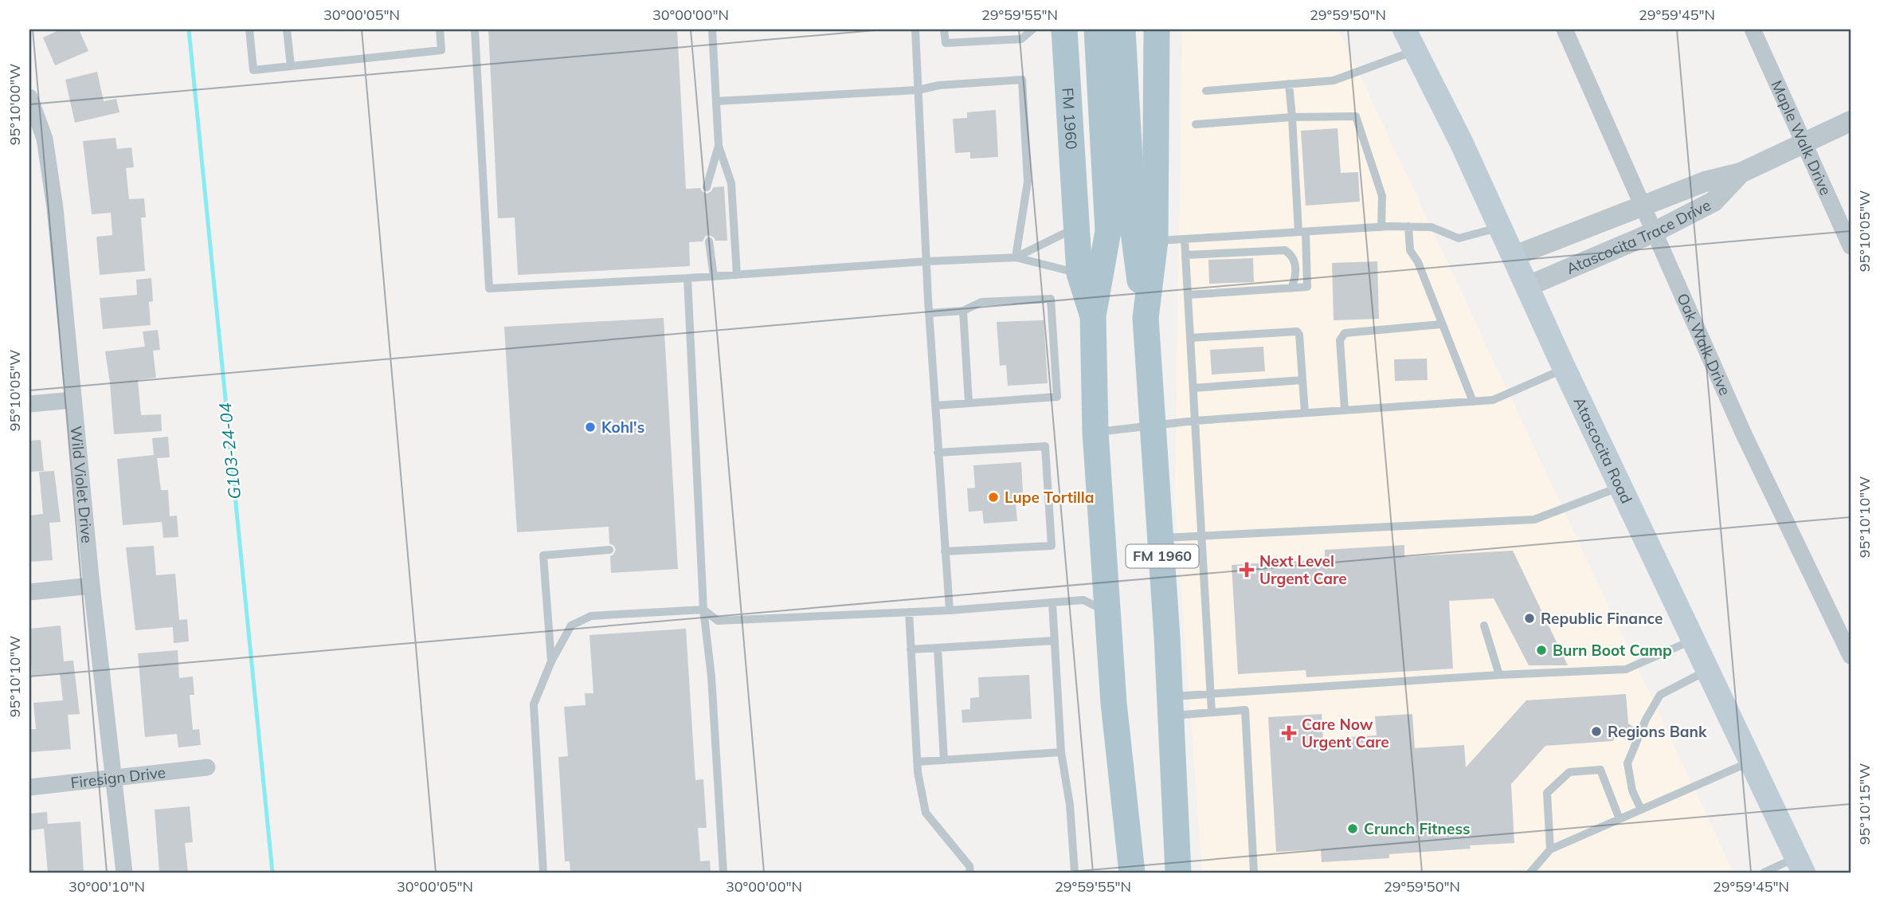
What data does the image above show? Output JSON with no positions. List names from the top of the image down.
{
  "streets": {
    "main road": ["FM 1960", "Atascocita Road"],
    "street": [
      "Maple Walk Drive",
      "Atascocita Trace Drive",
      "Oak Walk Drive",
      "Wild Violet Drive",
      "Firesign Drive"
    ]
  },
  "crossings": [
    ["Maple Walk Drive", "Atascocita Trace Drive"],
    ["Atascocita Trace Drive", "Oak Walk Drive"],
    ["Atascocita Trace Drive", "Atascocita Road"],
    ["Wild Violet Drive", "Firesign Drive"]
  ],
  "water": ["G103-24-04"],
  "places": {
    "other": [
      "Kohl's",
      "Lupe Tortilla",
      "Republic Finance",
      "Burn Boot Camp",
      "Regions Bank",
      "Crunch Fitness"
    ],
    "health": ["Next Level Urgent Care", "Care Now Urgent Care"]
  },
  "coordinates": [
    "30°00'05\"N",
    "30°00'00\"N",
    "29°59'55\"N",
    "29°59'50\"N",
    "29°59'45\"N",
    "95°10'00\"W",
    "95°10'05\"W",
    "95°10'10\"W",
    "95°10'15\"W",
    "30°00'10\"N"
  ]
}
